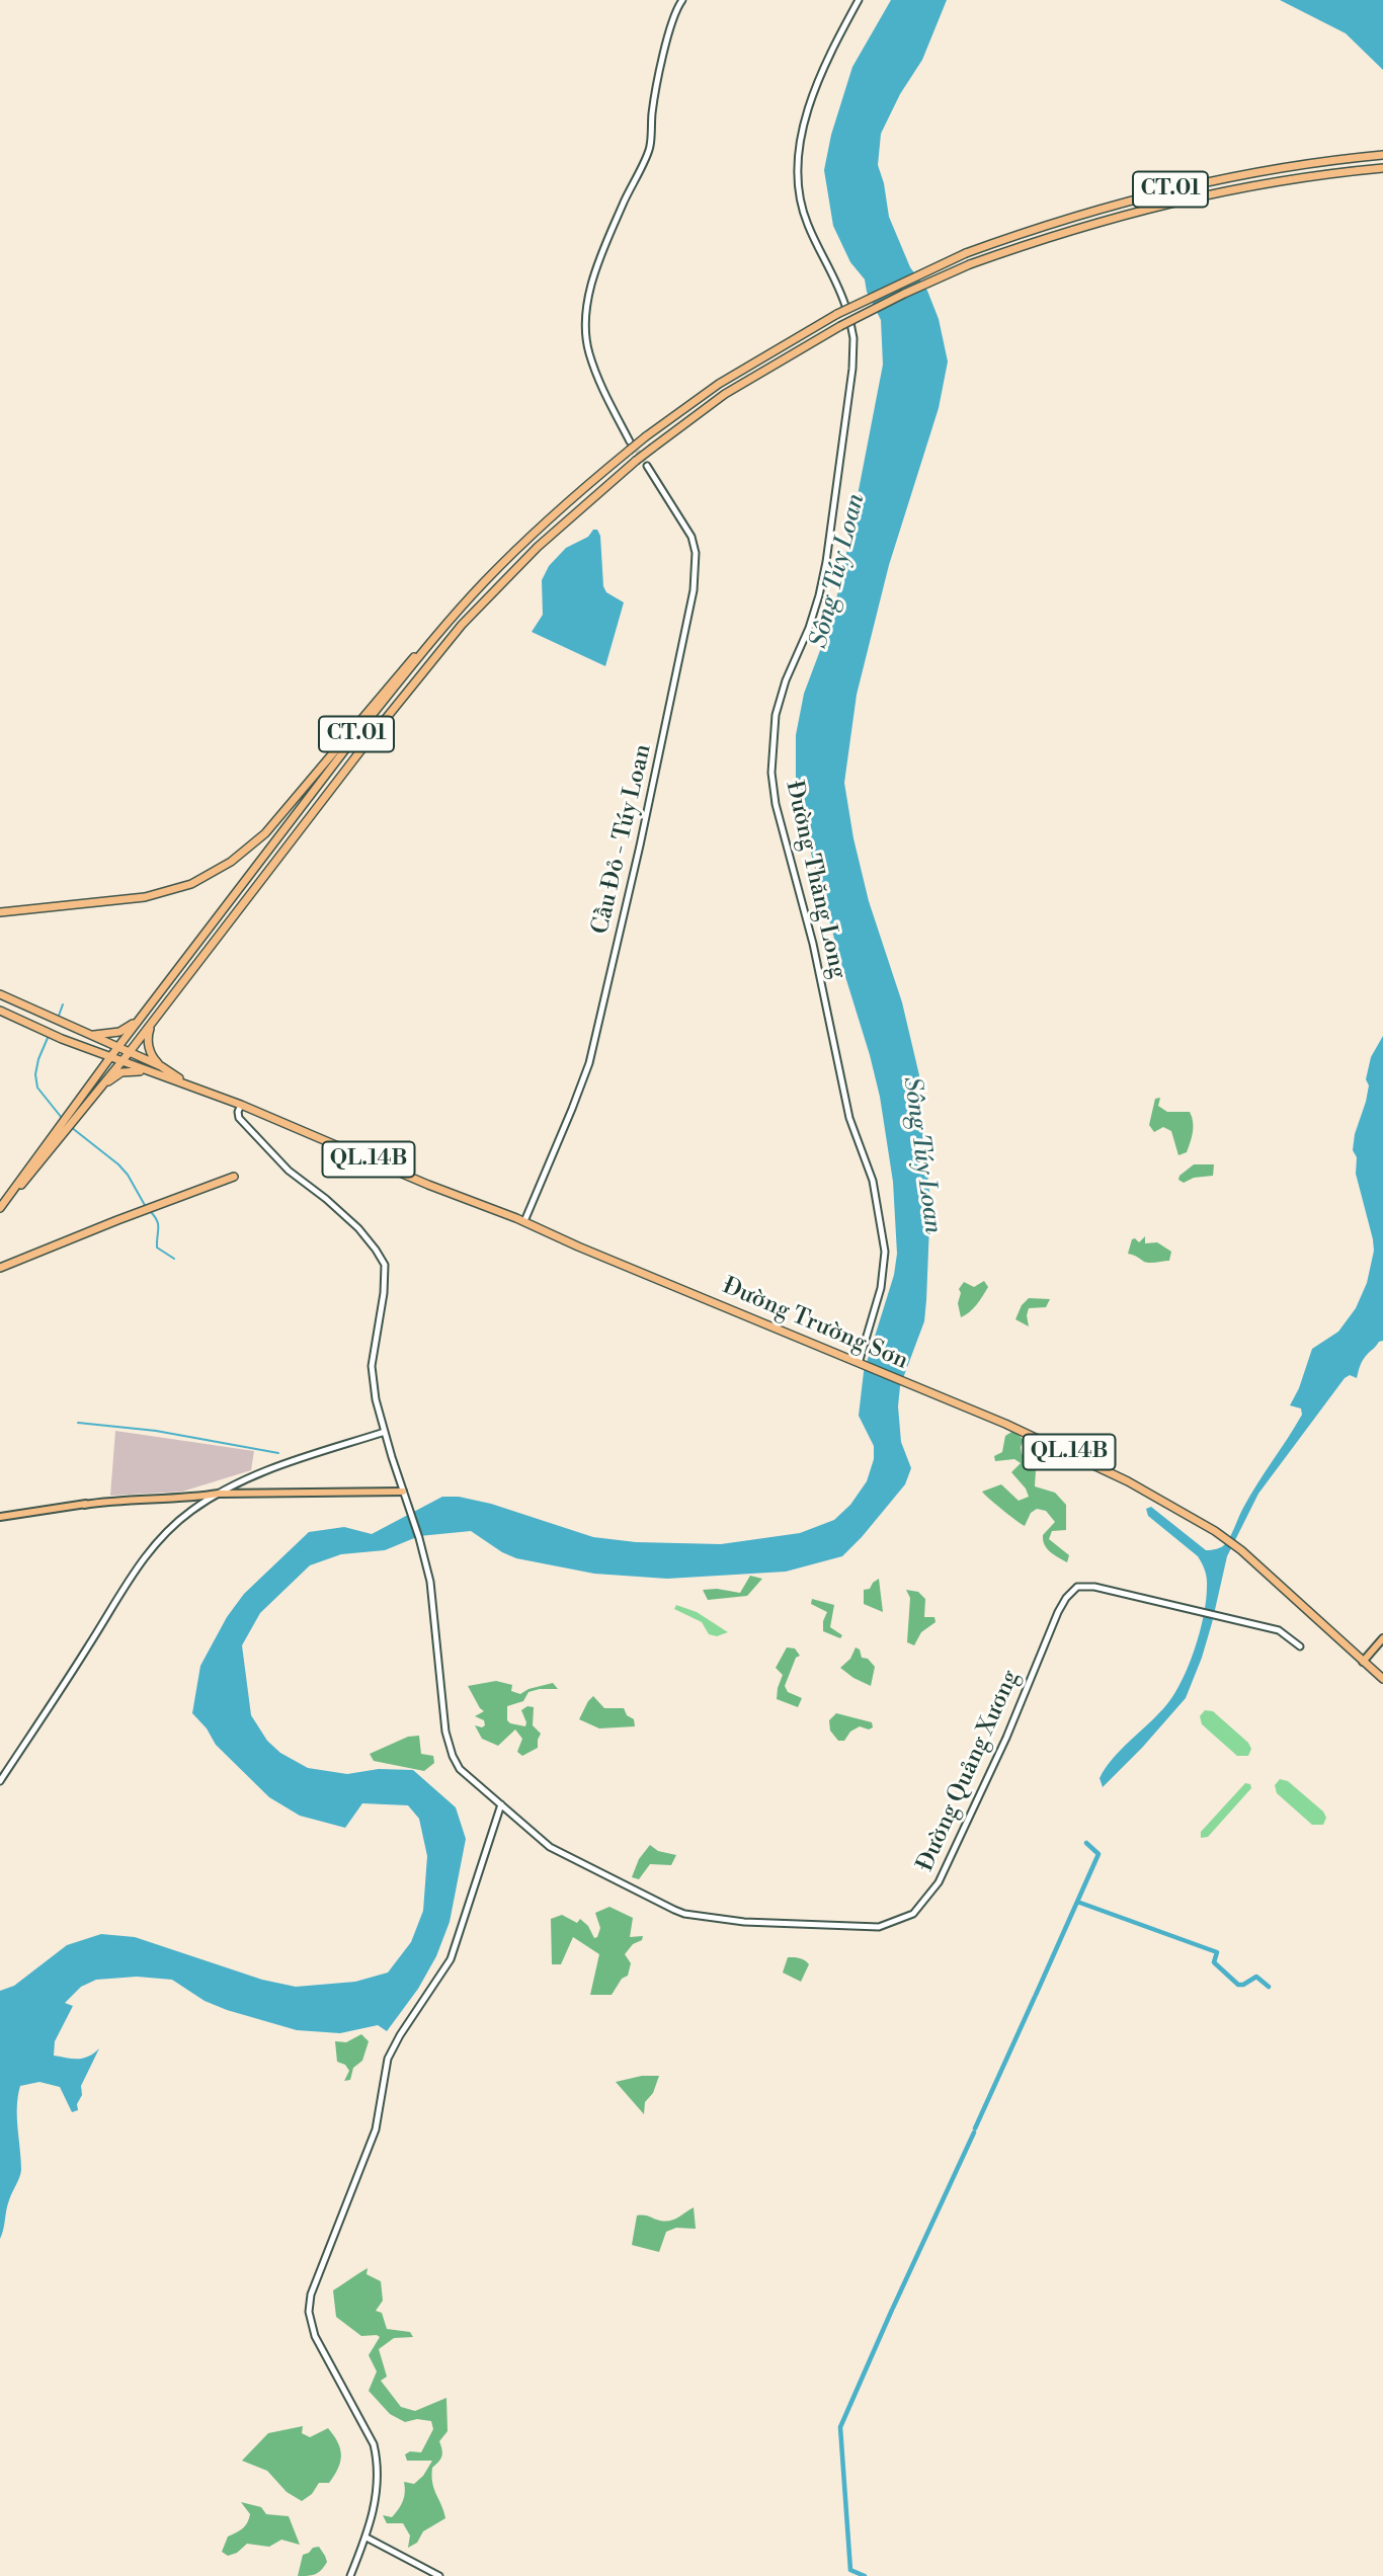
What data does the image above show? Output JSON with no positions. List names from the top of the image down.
{
  "streets": {
    "highway": ["CT.01", "QL.14B", "Đường Trường Sơn"],
    "street": ["Cầu Đỏ - Túy Loan", "Đường Thăng Long", "Đường Quảng Xương"]
  },
  "crossings": [
    ["CT.01", "Đường Trường Sơn"],
    ["Cầu Đỏ - Túy Loan", "Đường Trường Sơn"],
    ["Đường Thăng Long", "Đường Trường Sơn"]
  ],
  "water": ["Sông Túy Loan"]
}
